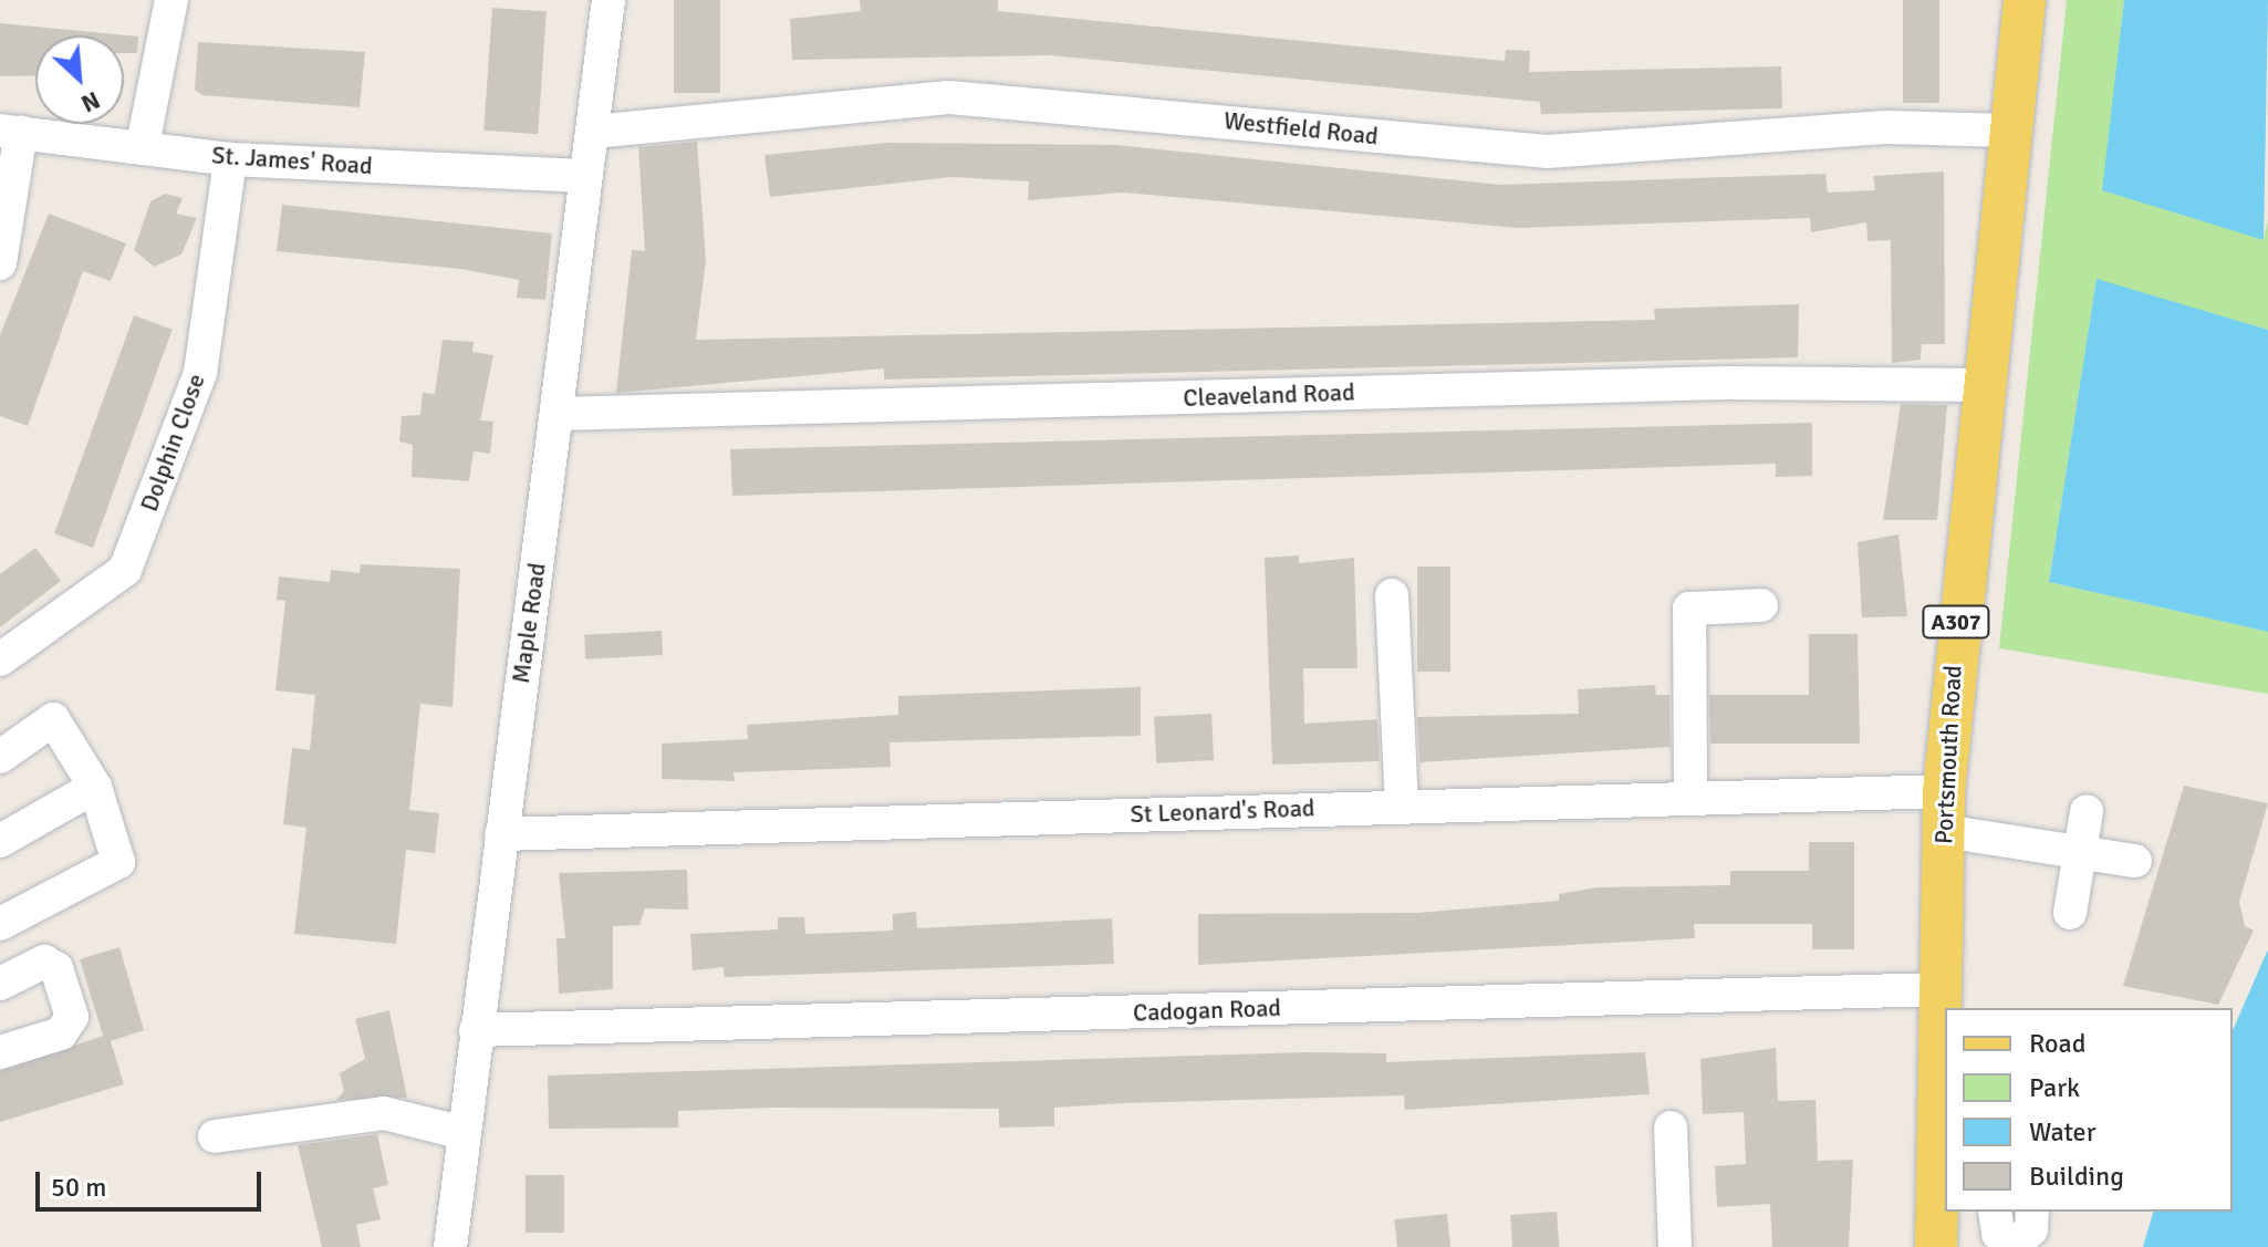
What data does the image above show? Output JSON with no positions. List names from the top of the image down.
{
  "streets": {
    "main road": ["A307", "Portsmouth Road"],
    "street": [
      "Westfield Road",
      "St. James' Road",
      "Cleaveland Road",
      "Dolphin Close",
      "Maple Road",
      "St Leonard's Road",
      "Cadogan Road"
    ]
  },
  "crossings": [
    ["Westfield Road", "Maple Road"],
    ["Westfield Road", "Portsmouth Road"],
    ["St. James' Road", "Dolphin Close"],
    ["St. James' Road", "Maple Road"],
    ["Cleaveland Road", "Maple Road"],
    ["Cleaveland Road", "Portsmouth Road"],
    ["Maple Road", "St Leonard's Road"],
    ["Maple Road", "Cadogan Road"],
    ["Portsmouth Road", "St Leonard's Road"],
    ["Portsmouth Road", "Cadogan Road"]
  ],
  "legend": [
    "Road",
    "Park",
    "Water",
    "Building"
  ],
  "scale_bar": "50 m",
  "north": "bottom right"
}
